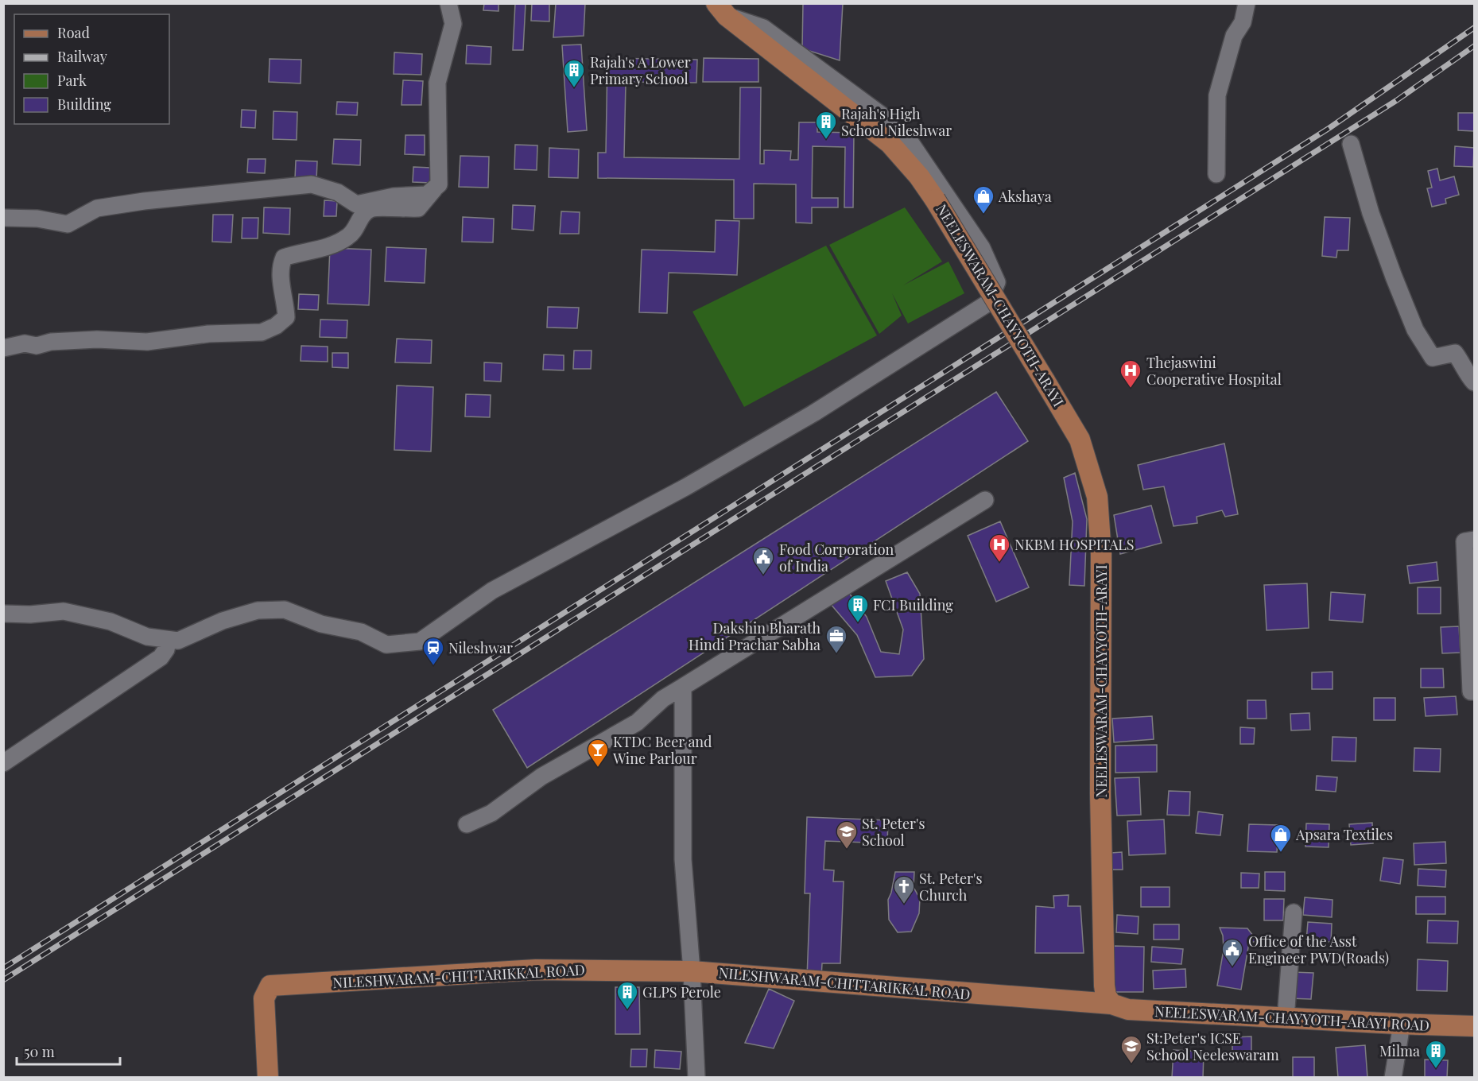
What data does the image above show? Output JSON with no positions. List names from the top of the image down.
{
  "streets": {
    "main road": ["NEELESWARAM-CHAYYOTH-ARAYI", "NILESHWARAM-CHITTARIKKAL ROAD", "NEELESWARAM-CHAYYOTH-ARAYI ROAD"]
  },
  "crossings": [
    ["NEELESWARAM-CHAYYOTH-ARAYI", "NILESHWARAM-CHITTARIKKAL ROAD"],
    ["NEELESWARAM-CHAYYOTH-ARAYI", "NEELESWARAM-CHAYYOTH-ARAYI ROAD"],
    ["NILESHWARAM-CHITTARIKKAL ROAD", "NEELESWARAM-CHAYYOTH-ARAYI ROAD"]
  ],
  "places": {
    "building": [
      "Rajah's A Lower Primary School",
      "Rajah's High School Nileshwar",
      "FCI Building",
      "GLPS Perole",
      "Milma"
    ],
    "shop": ["Akshaya", "Apsara Textiles"],
    "hospital": ["Thejaswini Cooperative Hospital", "NKBM HOSPITALS"],
    "public building": ["Food Corporation of India", "Office of the Asst Engineer PWD(Roads)"],
    "office": ["Dakshin Bharath Hindi Prachar Sabha"],
    "station": ["Nileshwar"],
    "bar": ["KTDC Beer and Wine Parlour"],
    "school or university": ["St. Peter's School", "St:Peter's ICSE School Neeleswaram"],
    "church": ["St. Peter's Church"]
  },
  "legend": [
    "Road",
    "Railway",
    "Park",
    "Building"
  ],
  "scale_bar": "50 m"
}
